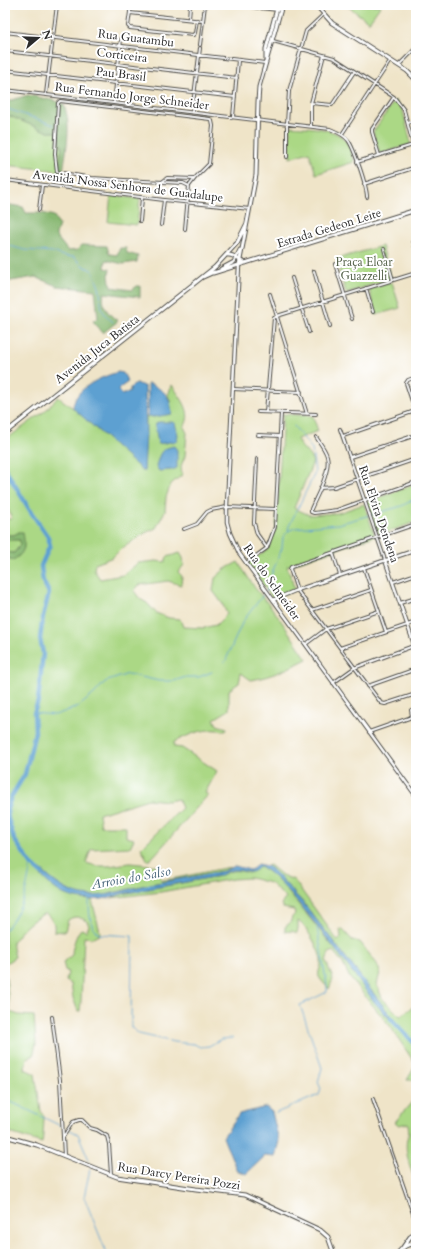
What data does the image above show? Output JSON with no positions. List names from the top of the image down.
{
  "streets": {
    "main road": ["Estrada Gedeon Leite", "Avenida Juca Batista", "Rua Darcy Pereira Pozzi"],
    "street": [
      "Rua Guatambu",
      "Corticeira",
      "Pau Brasil",
      "Rua Fernando Jorge Schneider",
      "Avenida Nossa Senhora de Guadalupe",
      "Rua Elvira Dendena",
      "Rua do Schneider"
    ]
  },
  "crossings": [
    ["Rua Guatambu", "Avenida Juca Batista"],
    ["Rua Fernando Jorge Schneider", "Avenida Juca Batista"],
    ["Avenida Nossa Senhora de Guadalupe", "Avenida Juca Batista"],
    ["Estrada Gedeon Leite", "Avenida Juca Batista"],
    ["Estrada Gedeon Leite", "Rua do Schneider"],
    ["Avenida Juca Batista", "Rua do Schneider"]
  ],
  "water": ["Arroio do Salso"],
  "parks": ["Praça Eloar Guazzelli"],
  "north": "right"
}
